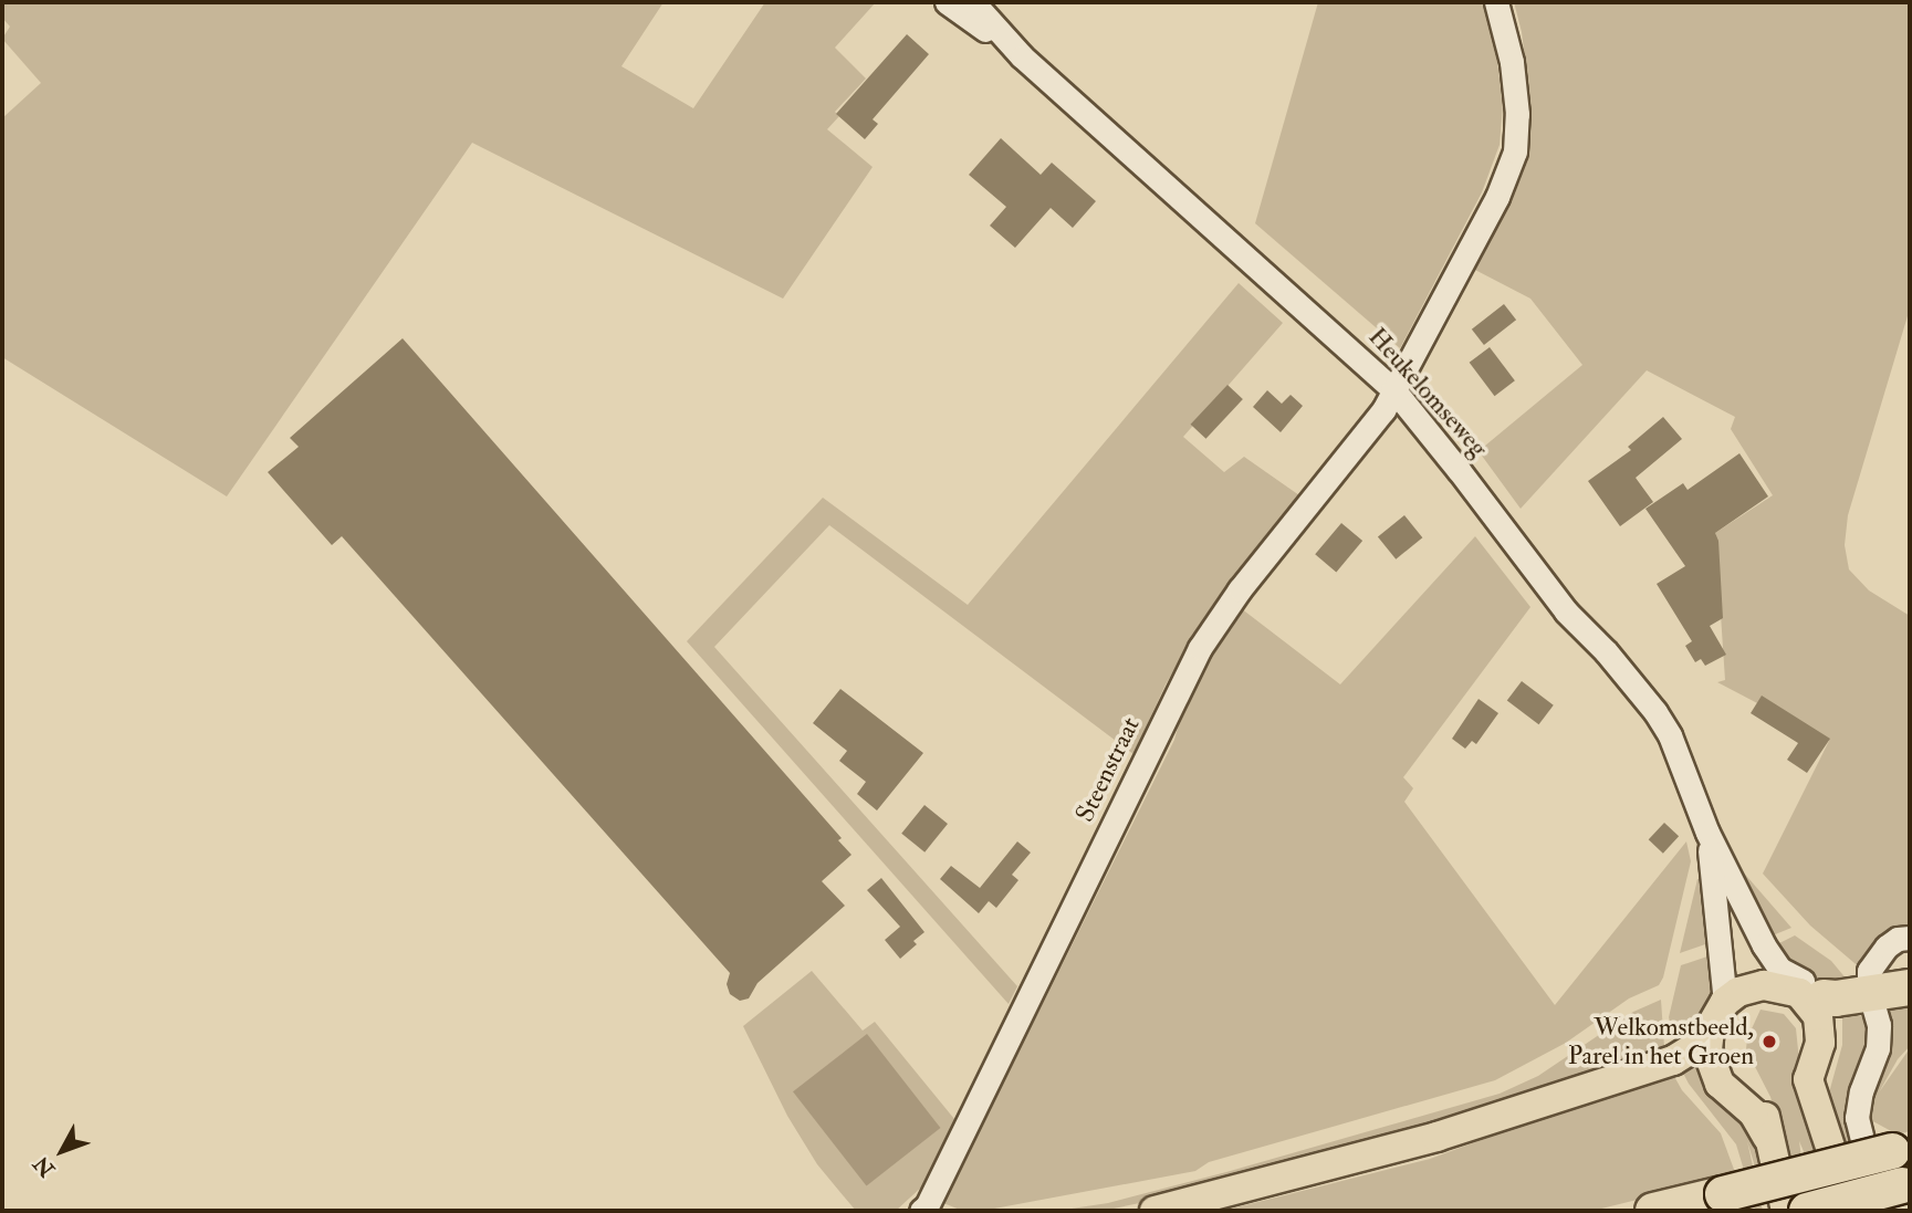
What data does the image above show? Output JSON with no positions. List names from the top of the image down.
{
  "streets": {
    "street": ["Heukelomseweg", "Steenstraat"]
  },
  "crossings": [
    ["Heukelomseweg", "Steenstraat"]
  ],
  "places": ["Welkomstbeeld, Parel in het Groen"],
  "north": "bottom left"
}
